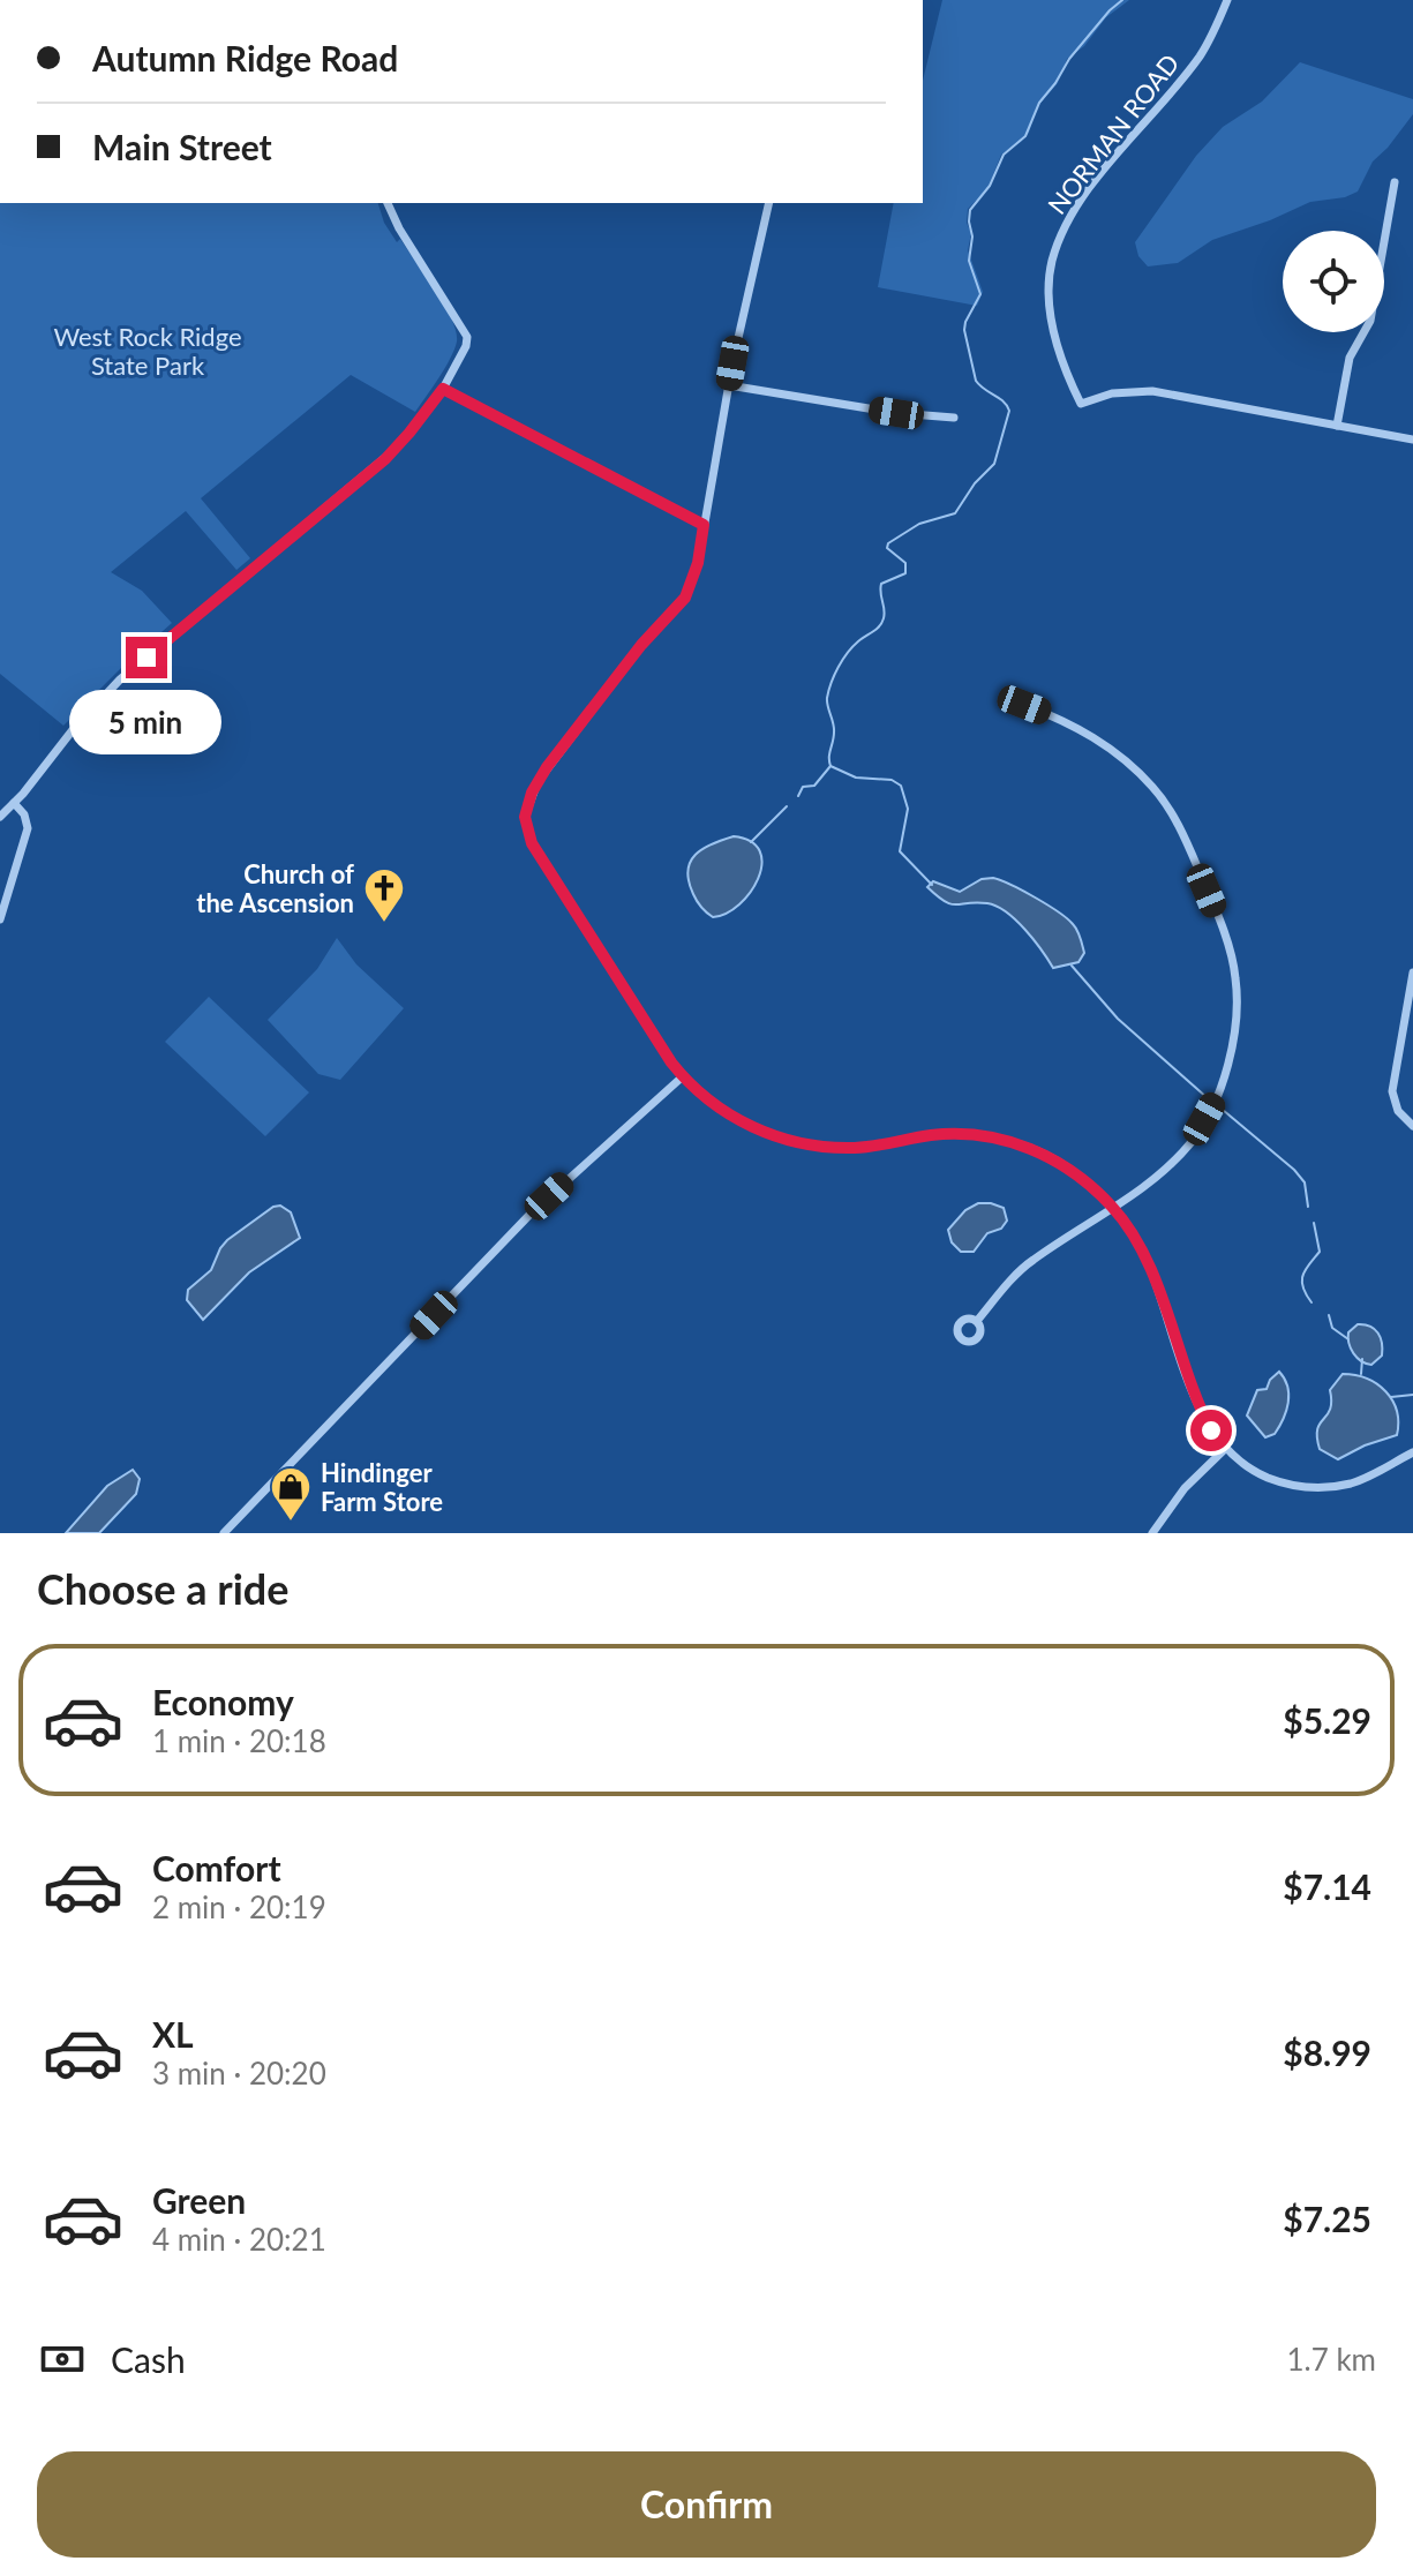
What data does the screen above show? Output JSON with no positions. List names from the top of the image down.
{
  "streets": {
    "street": ["NORMAN ROAD"]
  },
  "parks": ["West Rock Ridge State Park"],
  "places": {
    "church": ["Church of the Ascension"],
    "shop": ["Hindinger Farm Store"]
  },
  "page": {
    "banner": ["Autumn Ridge Road", "Main Street"],
    "bubble": "5 min",
    "heading": "Choose a ride",
    "list": [
      {
        "name": "Economy",
        "note": "1 min · 20:18",
        "value": "$5.29"
      },
      {
        "name": "Comfort",
        "note": "2 min · 20:19",
        "value": "$7.14"
      },
      {
        "name": "XL",
        "note": "3 min · 20:20",
        "value": "$8.99"
      },
      {
        "name": "Green",
        "note": "4 min · 20:21",
        "value": "$7.25"
      }
    ],
    "pay": ["Cash", "1.7 km"],
    "buttons": "Confirm"
  }
}
